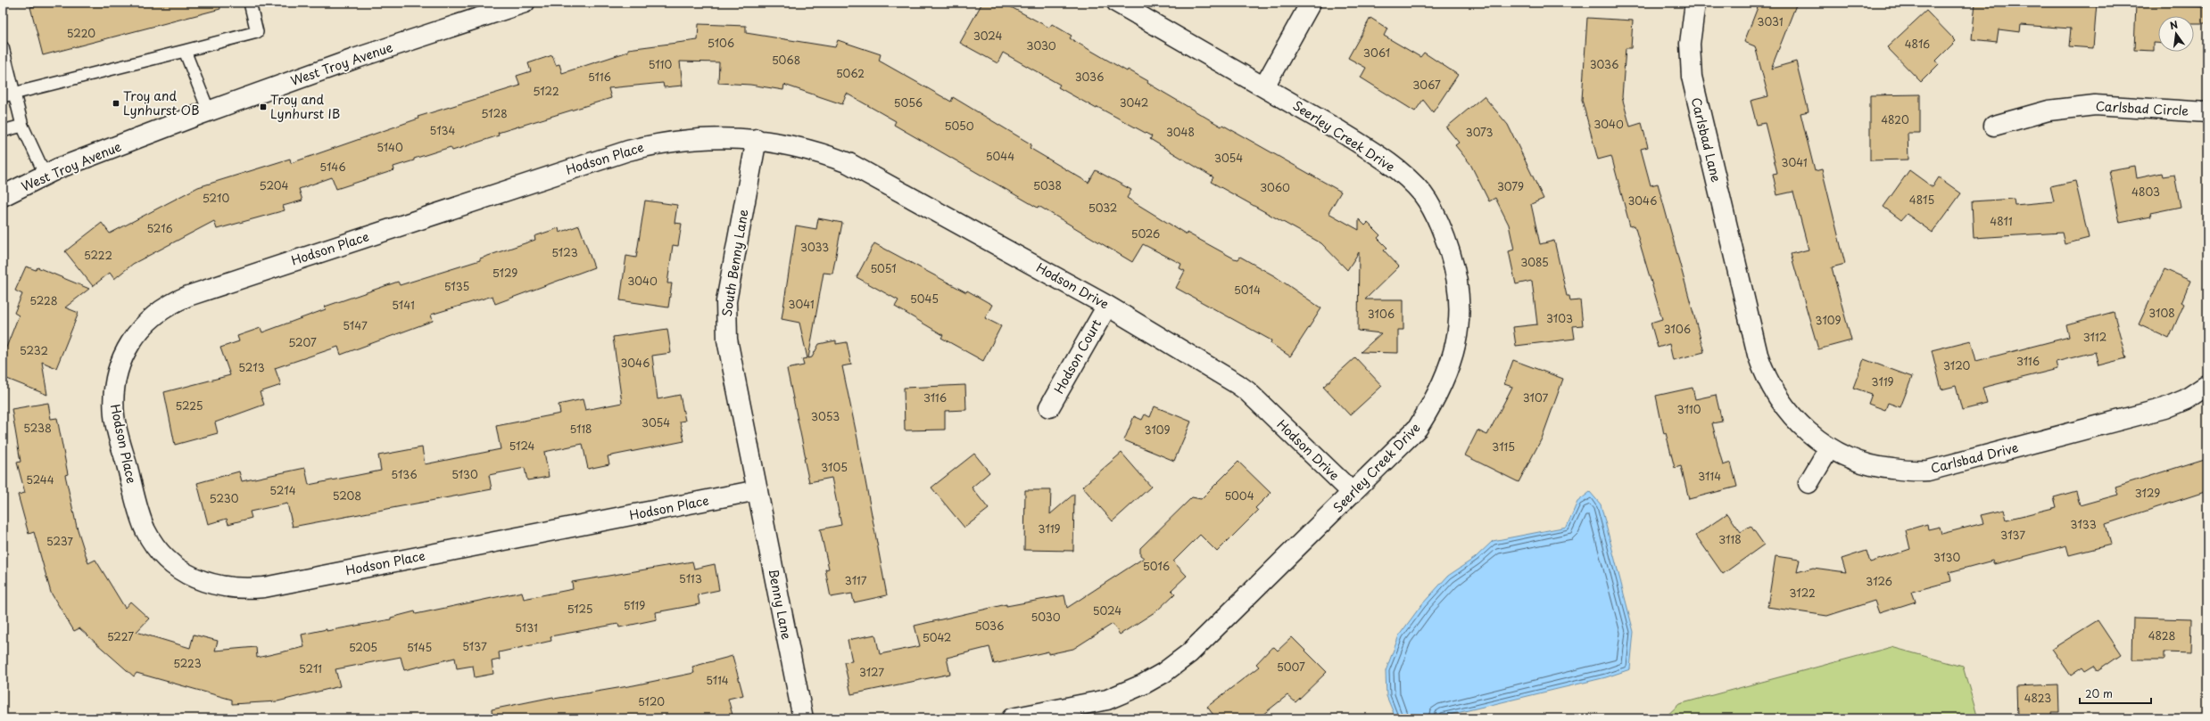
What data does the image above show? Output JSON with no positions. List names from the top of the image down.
{
  "streets": {
    "street": [
      "West Troy Avenue",
      "Carlsbad Circle",
      "Seerley Creek Drive",
      "Carlsbad Lane",
      "Hodson Place",
      "South Benny Lane",
      "Hodson Drive",
      "Hodson Court",
      "Carlsbad Drive",
      "Benny Lane"
    ]
  },
  "crossings": [
    ["Seerley Creek Drive", "Hodson Drive"],
    ["Carlsbad Lane", "Carlsbad Drive"],
    ["Hodson Place", "South Benny Lane"],
    ["Hodson Place", "Hodson Drive"],
    ["Hodson Place", "Benny Lane"],
    ["South Benny Lane", "Hodson Drive"],
    ["South Benny Lane", "Benny Lane"],
    ["Hodson Drive", "Hodson Court"]
  ],
  "places": {
    "transit": ["Troy and Lynhurst OB", "Troy and Lynhurst IB"]
  },
  "house_numbers": [
    "3031",
    "5220",
    "3024",
    "5106",
    "4816",
    "3030",
    "3061",
    "5068",
    "5110",
    "3036",
    "5062",
    "5116",
    "3036",
    "3067",
    "5122",
    "5056",
    "3042",
    "5128",
    "4820",
    "3040",
    "5050",
    "5134",
    "3048",
    "3073",
    "5140",
    "5044",
    "3054",
    "3041",
    "5146",
    "5204",
    "5038",
    "3079",
    "3060",
    "4803",
    "5210",
    "4815",
    "3046",
    "5032",
    "4811",
    "5216",
    "5026",
    "3033",
    "5123",
    "5222",
    "3085",
    "5051",
    "5129",
    "3040",
    "5135",
    "5014",
    "5045",
    "5228",
    "3041",
    "5141",
    "3108",
    "3106",
    "3103",
    "3109",
    "5147",
    "3106",
    "3112",
    "5207",
    "5232",
    "3116",
    "3046",
    "3120",
    "5213",
    "3119",
    "3116",
    "3107",
    "5225",
    "3110",
    "3053",
    "3054",
    "5238",
    "5118",
    "3109",
    "5124",
    "3115",
    "3105",
    "5136",
    "5130",
    "3114",
    "5244",
    "5214",
    "3129",
    "5208",
    "5004",
    "5230",
    "3133",
    "3119",
    "3137",
    "3118",
    "5237",
    "3130",
    "5016",
    "5113",
    "3117",
    "3126",
    "3122",
    "5119",
    "5125",
    "5024",
    "5030",
    "5036",
    "5131",
    "4828",
    "5227",
    "5042",
    "5137",
    "5205",
    "5145",
    "5223",
    "5007",
    "5211",
    "3127",
    "5114",
    "4823",
    "5120"
  ],
  "scale_bar": "20 m",
  "north": "top"
}
